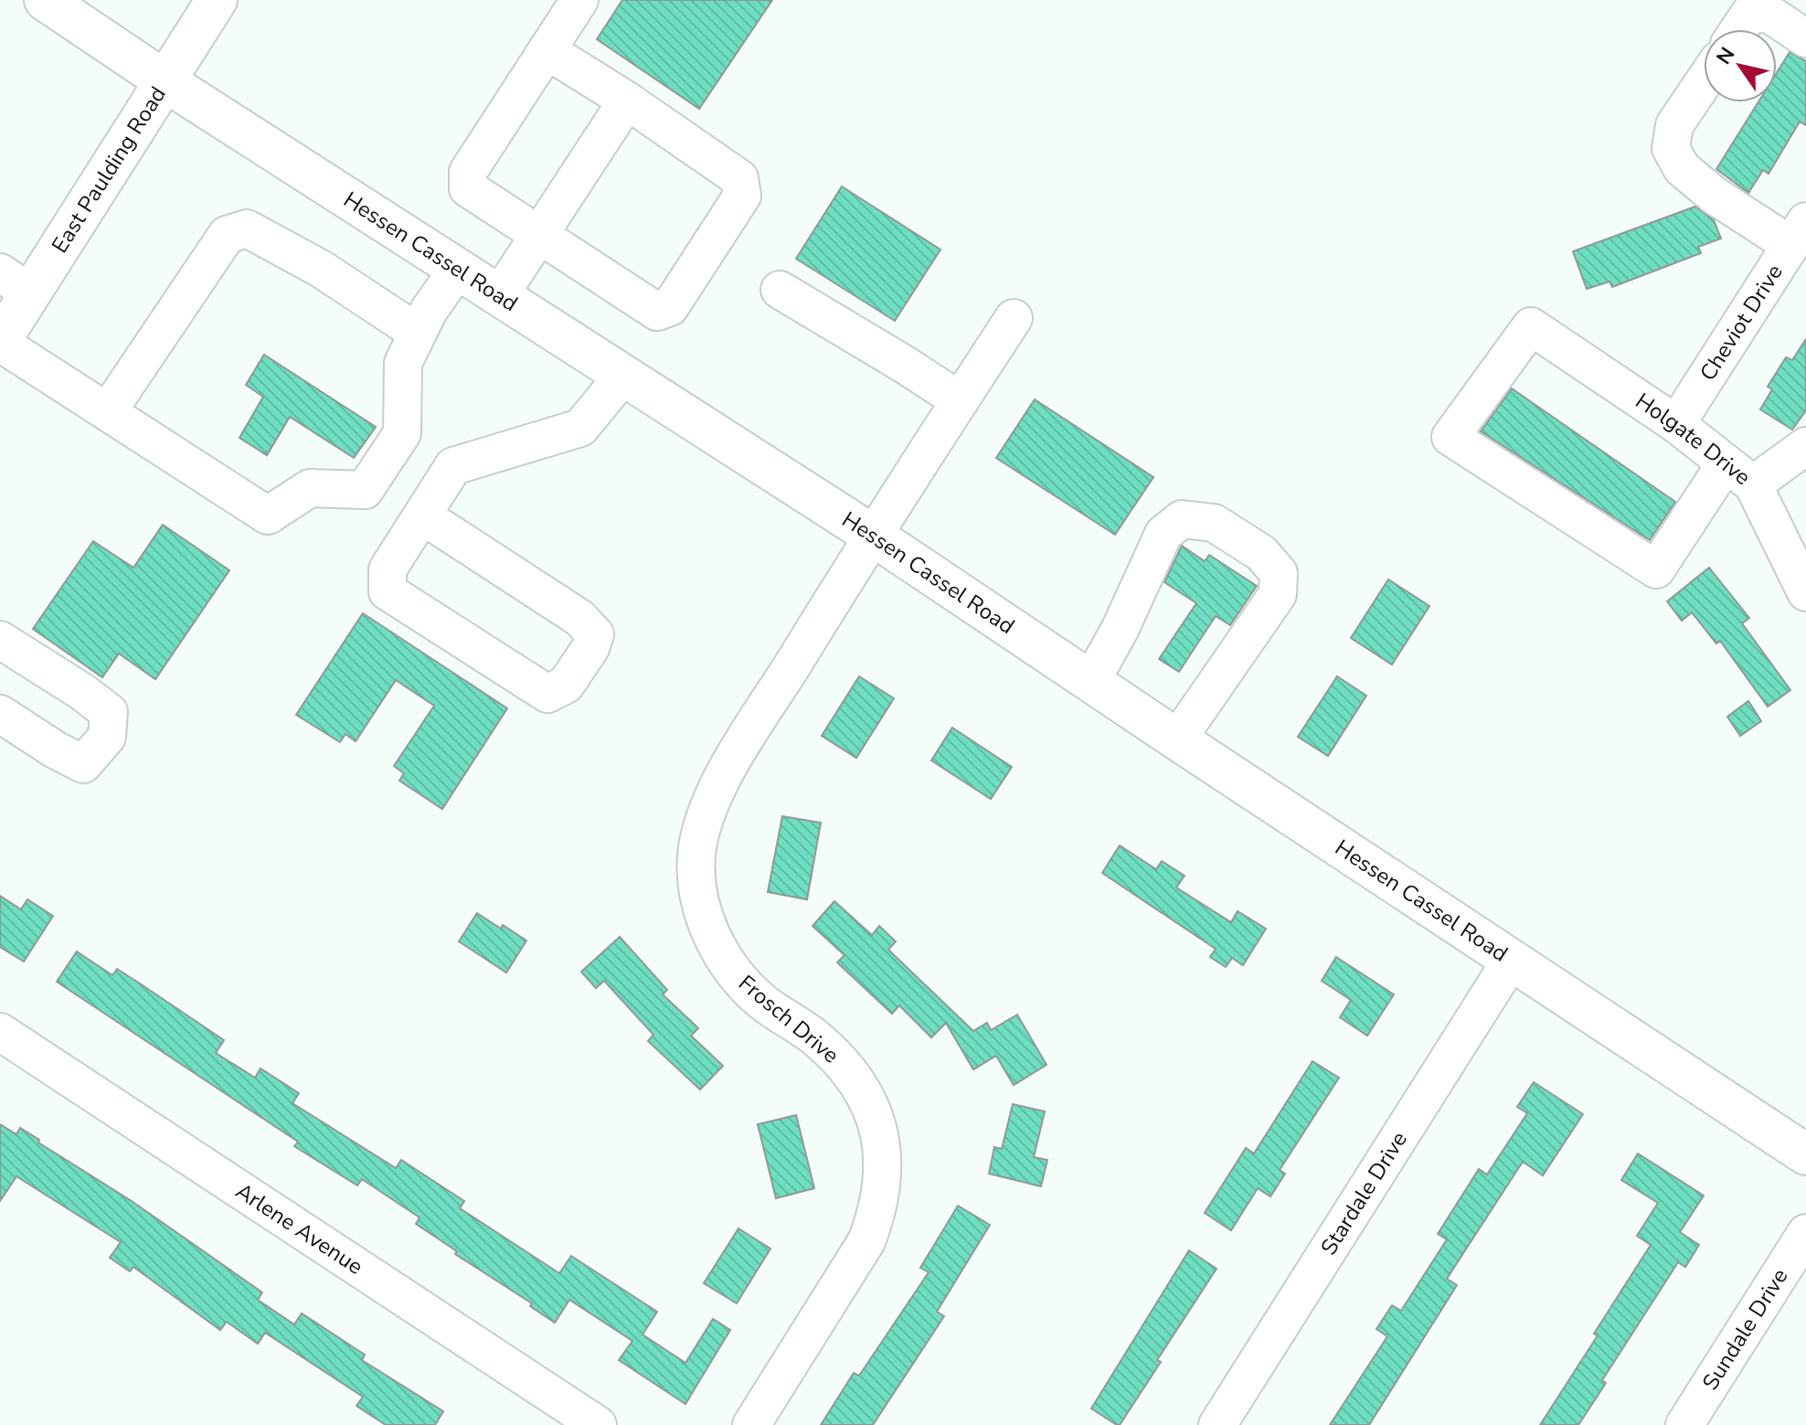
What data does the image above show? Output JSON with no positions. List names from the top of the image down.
{
  "streets": {
    "main road": ["East Paulding Road", "Hessen Cassel Road"],
    "street": [
      "Cheviot Drive",
      "Holgate Drive",
      "Frosch Drive",
      "Stardale Drive",
      "Arlene Avenue",
      "Sundale Drive"
    ]
  },
  "crossings": [
    ["East Paulding Road", "Hessen Cassel Road"],
    ["Hessen Cassel Road", "Frosch Drive"],
    ["Hessen Cassel Road", "Stardale Drive"],
    ["Cheviot Drive", "Holgate Drive"]
  ],
  "north": "top left"
}
